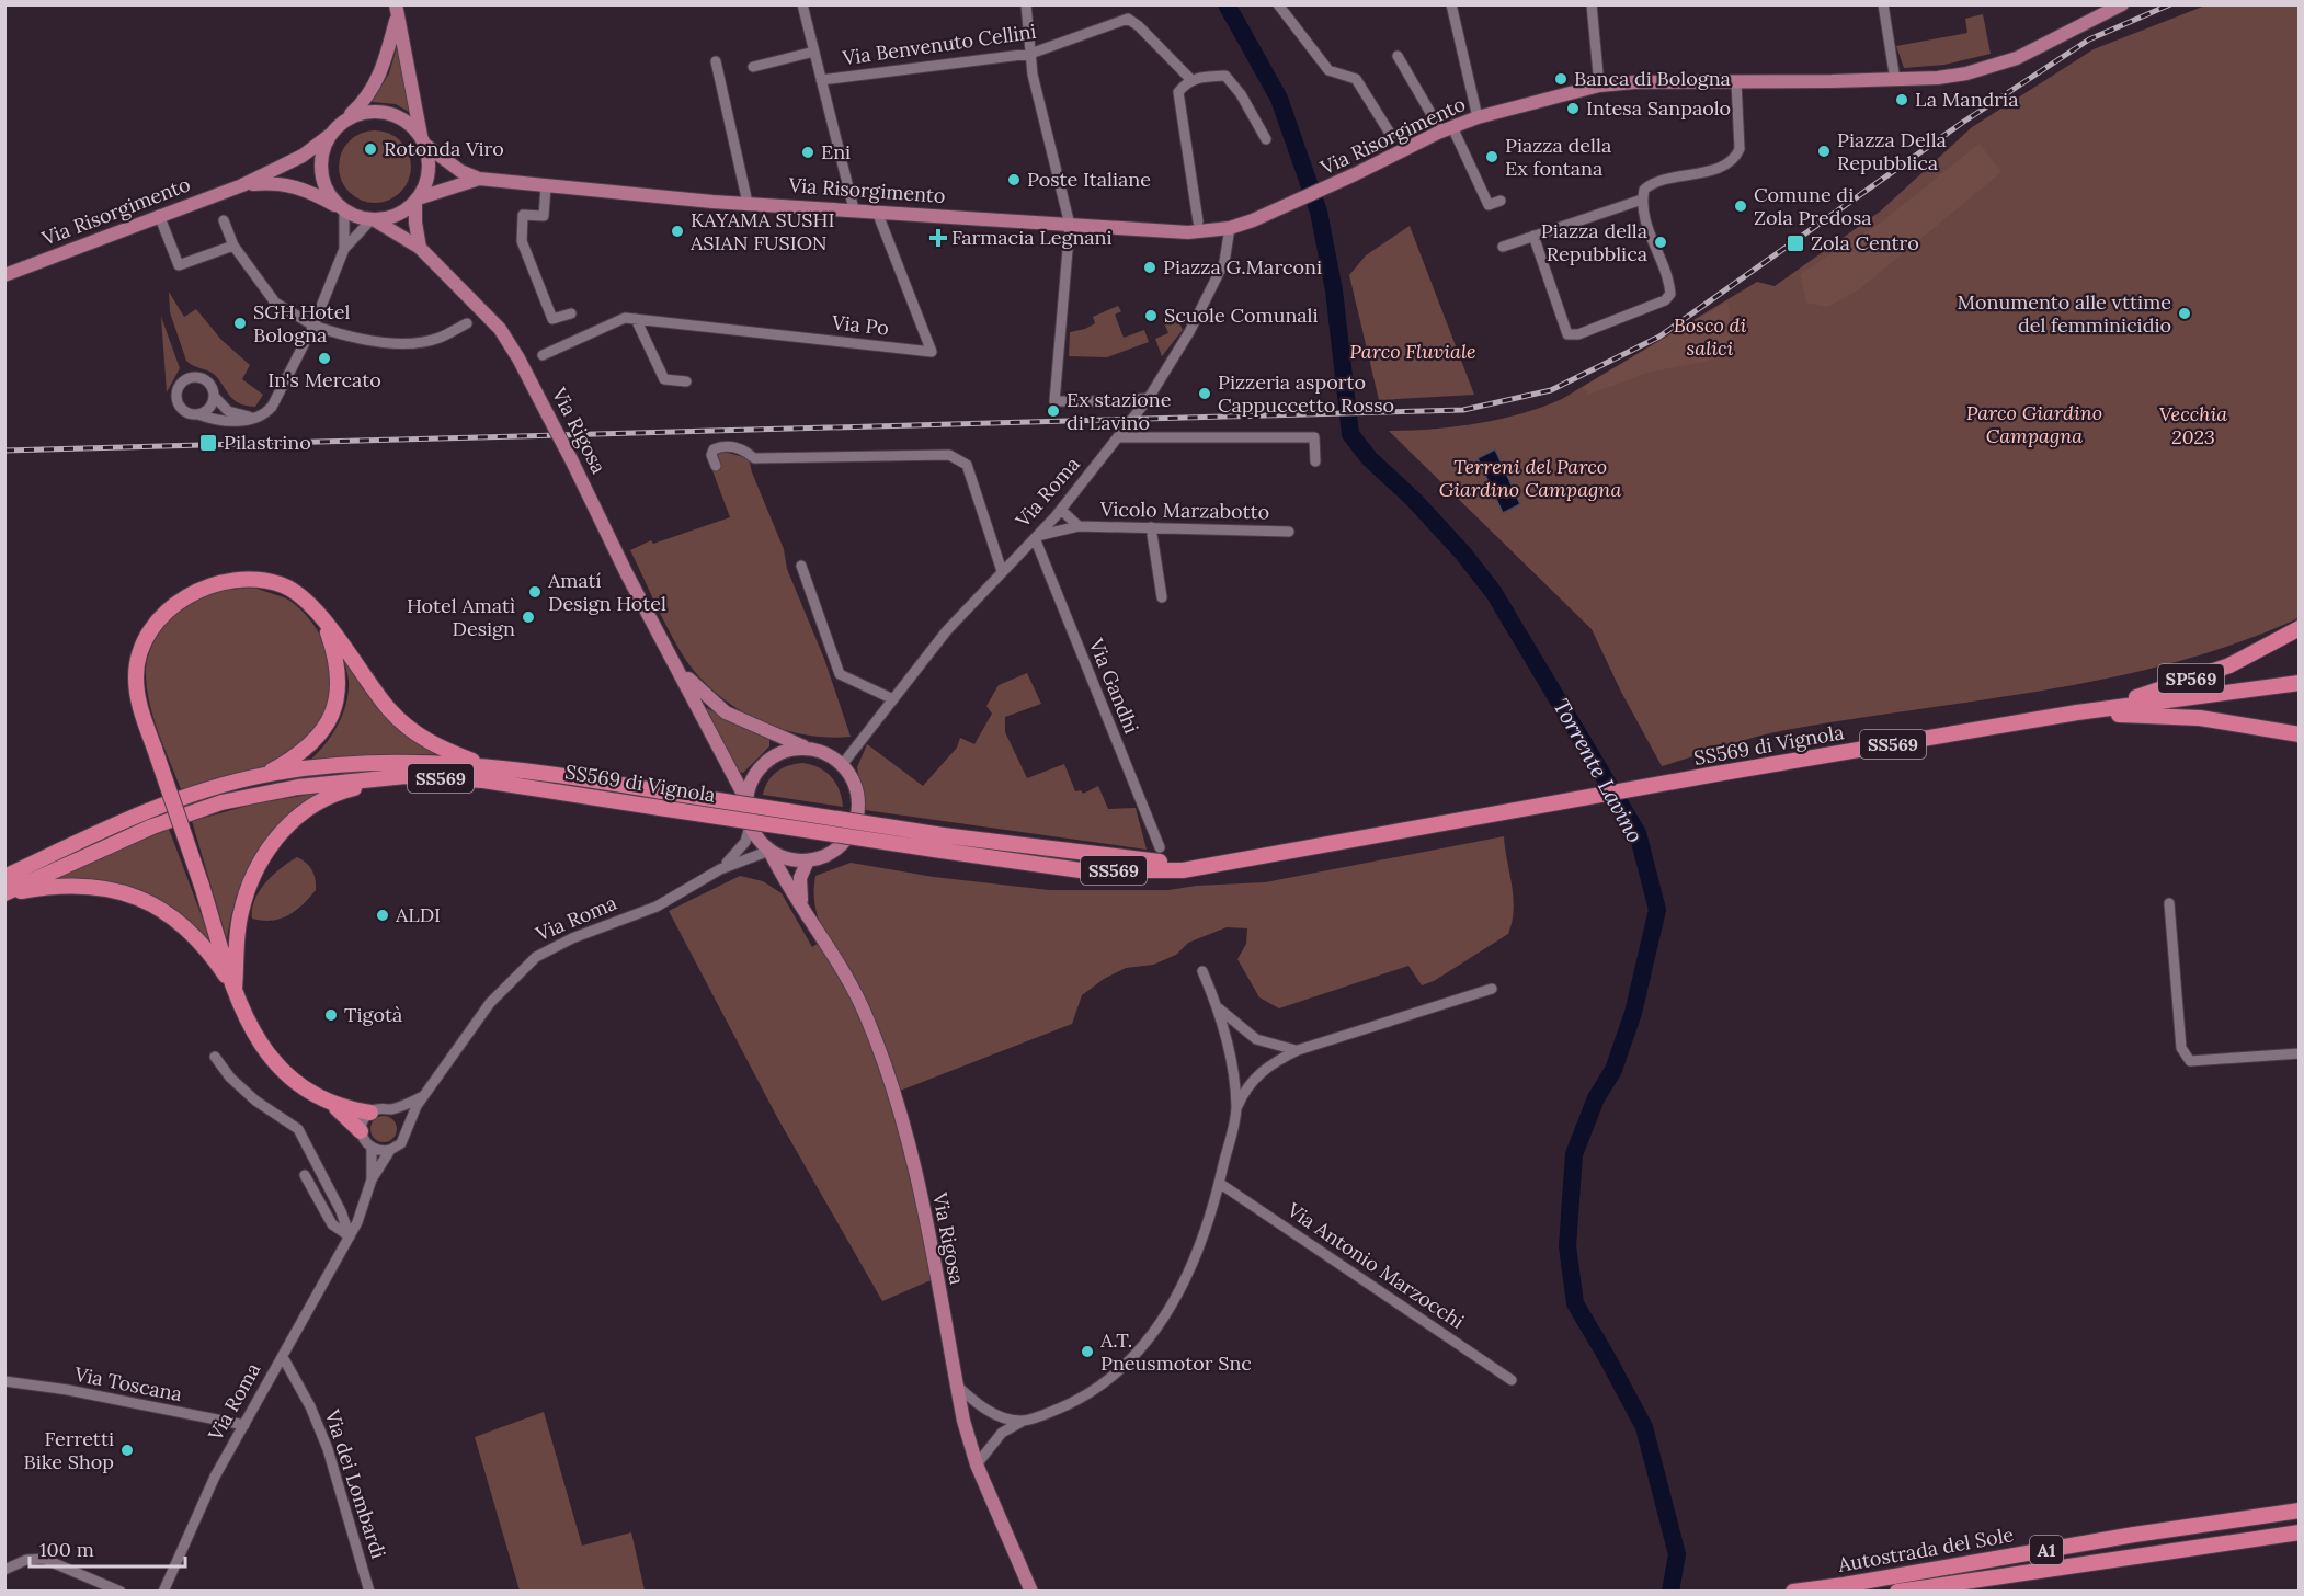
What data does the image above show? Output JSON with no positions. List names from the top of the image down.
{
  "streets": {
    "highway": [
      "SP569",
      "SS569",
      "SS569 di Vignola",
      "Autostrada del Sole",
      "A1"
    ],
    "main road": ["Via Risorgimento", "Via Rigosa"],
    "street": [
      "Via Benvenuto Cellini",
      "Via Po",
      "Via Roma",
      "Vicolo Marzabotto",
      "Via Gandhi",
      "Via Antonio Marzocchi",
      "Via Toscana",
      "Via dei Lombardi"
    ]
  },
  "crossings": [
    ["Via Risorgimento", "Via Po"],
    ["Via Risorgimento", "Via Rigosa"],
    ["Via Risorgimento", "Via Roma"],
    ["Via Rigosa", "Via Roma"],
    ["Via Roma", "Vicolo Marzabotto"],
    ["Via Roma", "Via Gandhi"],
    ["Via Roma", "Via Toscana"],
    ["Via Roma", "Via dei Lombardi"],
    ["Vicolo Marzabotto", "Via Gandhi"],
    ["SP569", "SS569 di Vignola"]
  ],
  "water": ["Torrente Lavino"],
  "parks": [
    "Bosco di salici",
    "Parco Fluviale",
    "Parco Giardino Campagna",
    "Vecchia 2023",
    "Terreni del Parco Giardino Campagna"
  ],
  "places": {
    "other": [
      "Banca di Bologna",
      "La Mandria",
      "Intesa Sanpaolo",
      "Rotonda Viro",
      "Piazza Della Repubblica",
      "Eni",
      "Piazza della Ex fontana",
      "Poste Italiane",
      "Comune di Zola Predosa",
      "KAYAMA SUSHI ASIAN FUSION",
      "Piazza della Repubblica",
      "Piazza G.Marconi",
      "Monumento alle vttime del femminicidio",
      "Scuole Comunali",
      "SGH Hotel Bologna",
      "In's Mercato",
      "Pizzeria asporto Cappuccetto Rosso",
      "Ex stazione di Lavino",
      "Amatí Design Hotel",
      "Hotel Amatì Design",
      "ALDI",
      "Tigotà",
      "A.T. Pneusmotor Snc",
      "Ferretti Bike Shop"
    ],
    "health": ["Farmacia Legnani"],
    "transit": ["Zola Centro", "Pilastrino"]
  },
  "scale_bar": "100 m"
}
